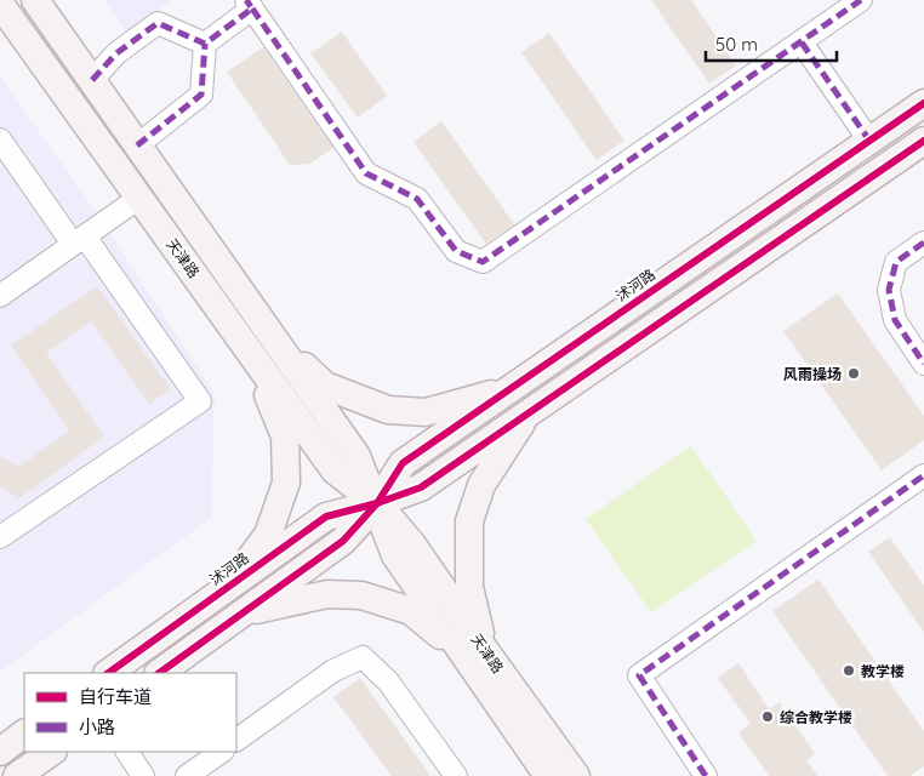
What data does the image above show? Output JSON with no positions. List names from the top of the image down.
{
  "streets": {
    "main road": ["天津路", "沭河路"]
  },
  "crossings": [
    ["天津路", "沭河路"]
  ],
  "places": ["风雨操场", "教学楼", "综合教学楼"],
  "legend": ["自行车道", "小路"],
  "scale_bar": "50 m"
}
